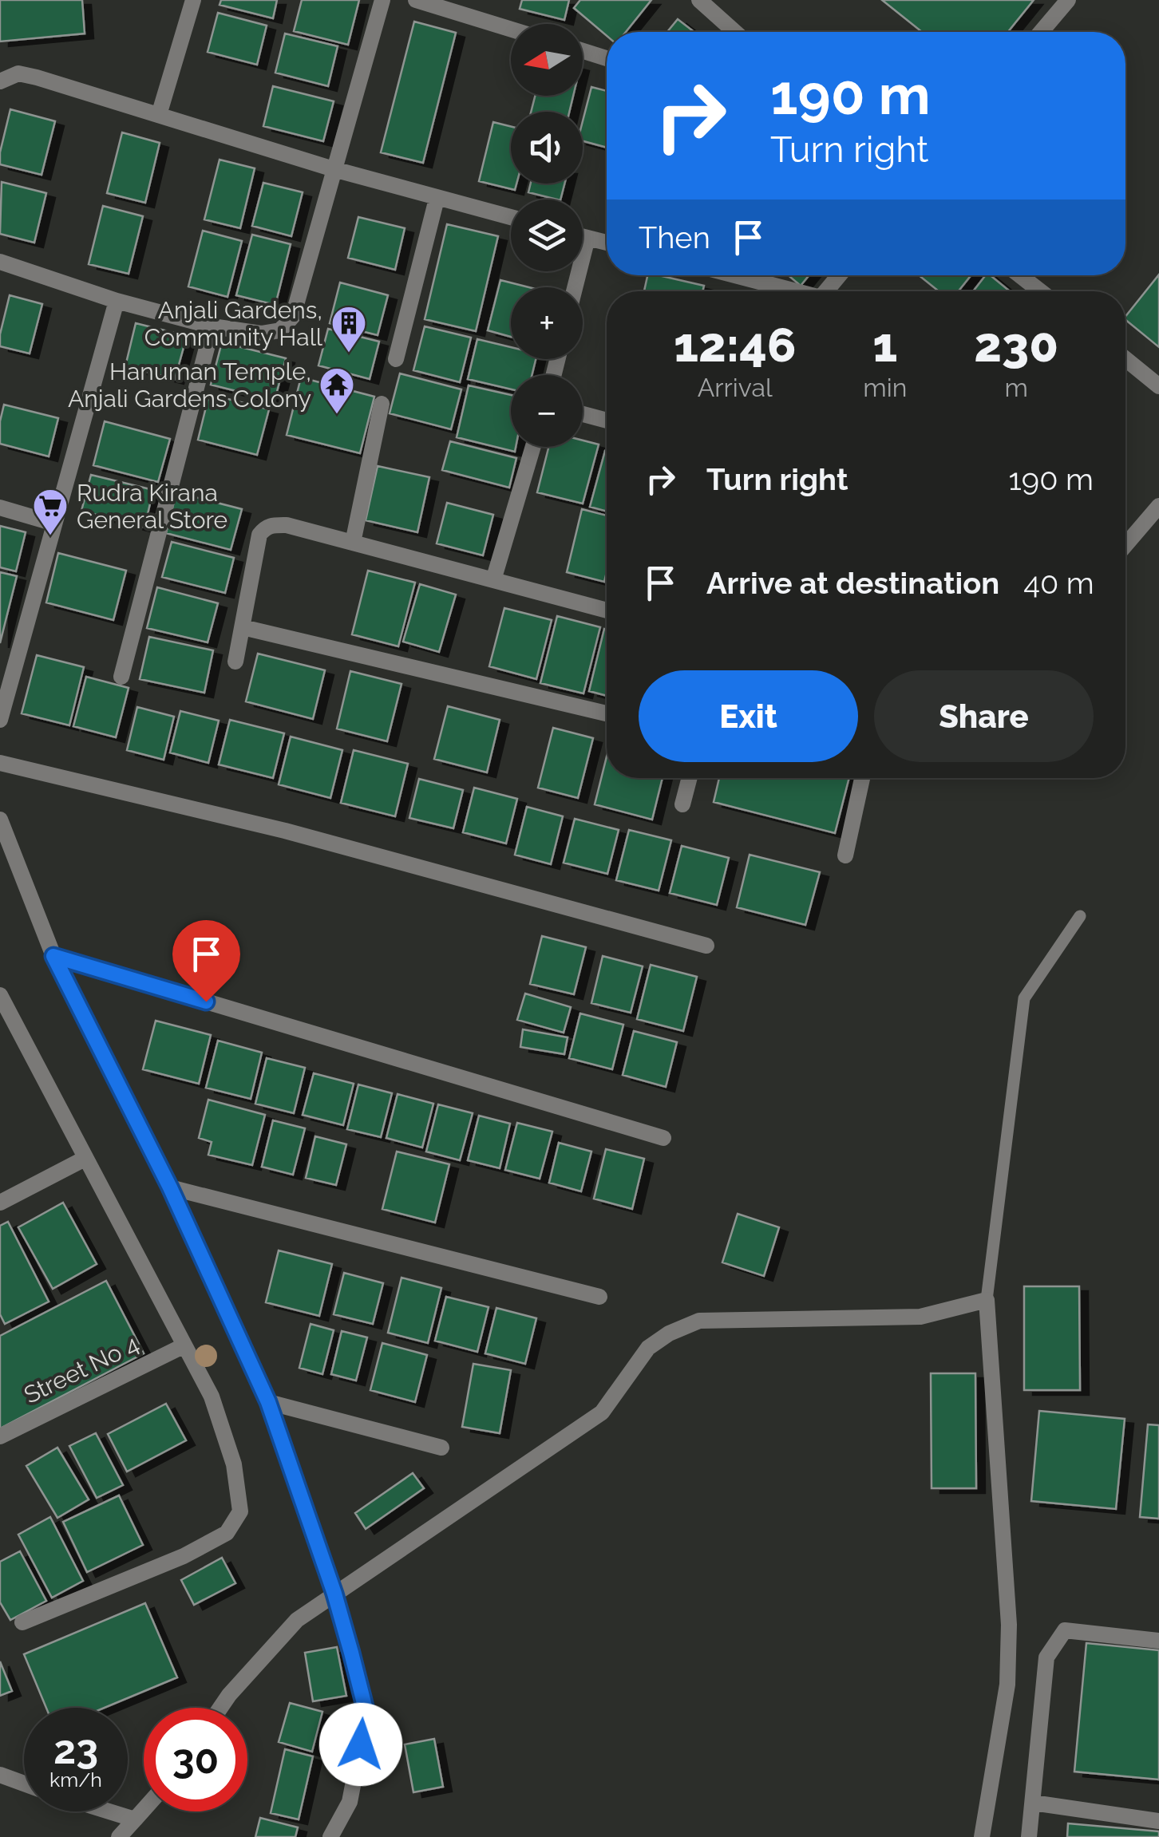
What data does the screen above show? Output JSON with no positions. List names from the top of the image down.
{
  "streets": {
    "street": ["Street No 4"]
  },
  "places": {
    "building": ["Anjali Gardens, Community Hall"],
    "temple": ["Hanuman Temple, Anjali Gardens Colony"],
    "supermarket": ["Rudra Kirana General Store"]
  },
  "north": "left",
  "page": {
    "map_buttons": ["+", "−"],
    "turn": ["190 m", "Turn right"],
    "then": "Then",
    "eta": [
      "12:46",
      "Arrival",
      "1",
      "min",
      "230",
      "m"
    ],
    "list": [
      {
        "name": "Turn right",
        "value": "190 m"
      },
      {
        "name": "Arrive at destination",
        "value": "40 m"
      }
    ],
    "buttons": ["Exit", "Share"],
    "speed": "23 km/h",
    "limit": "30"
  }
}
